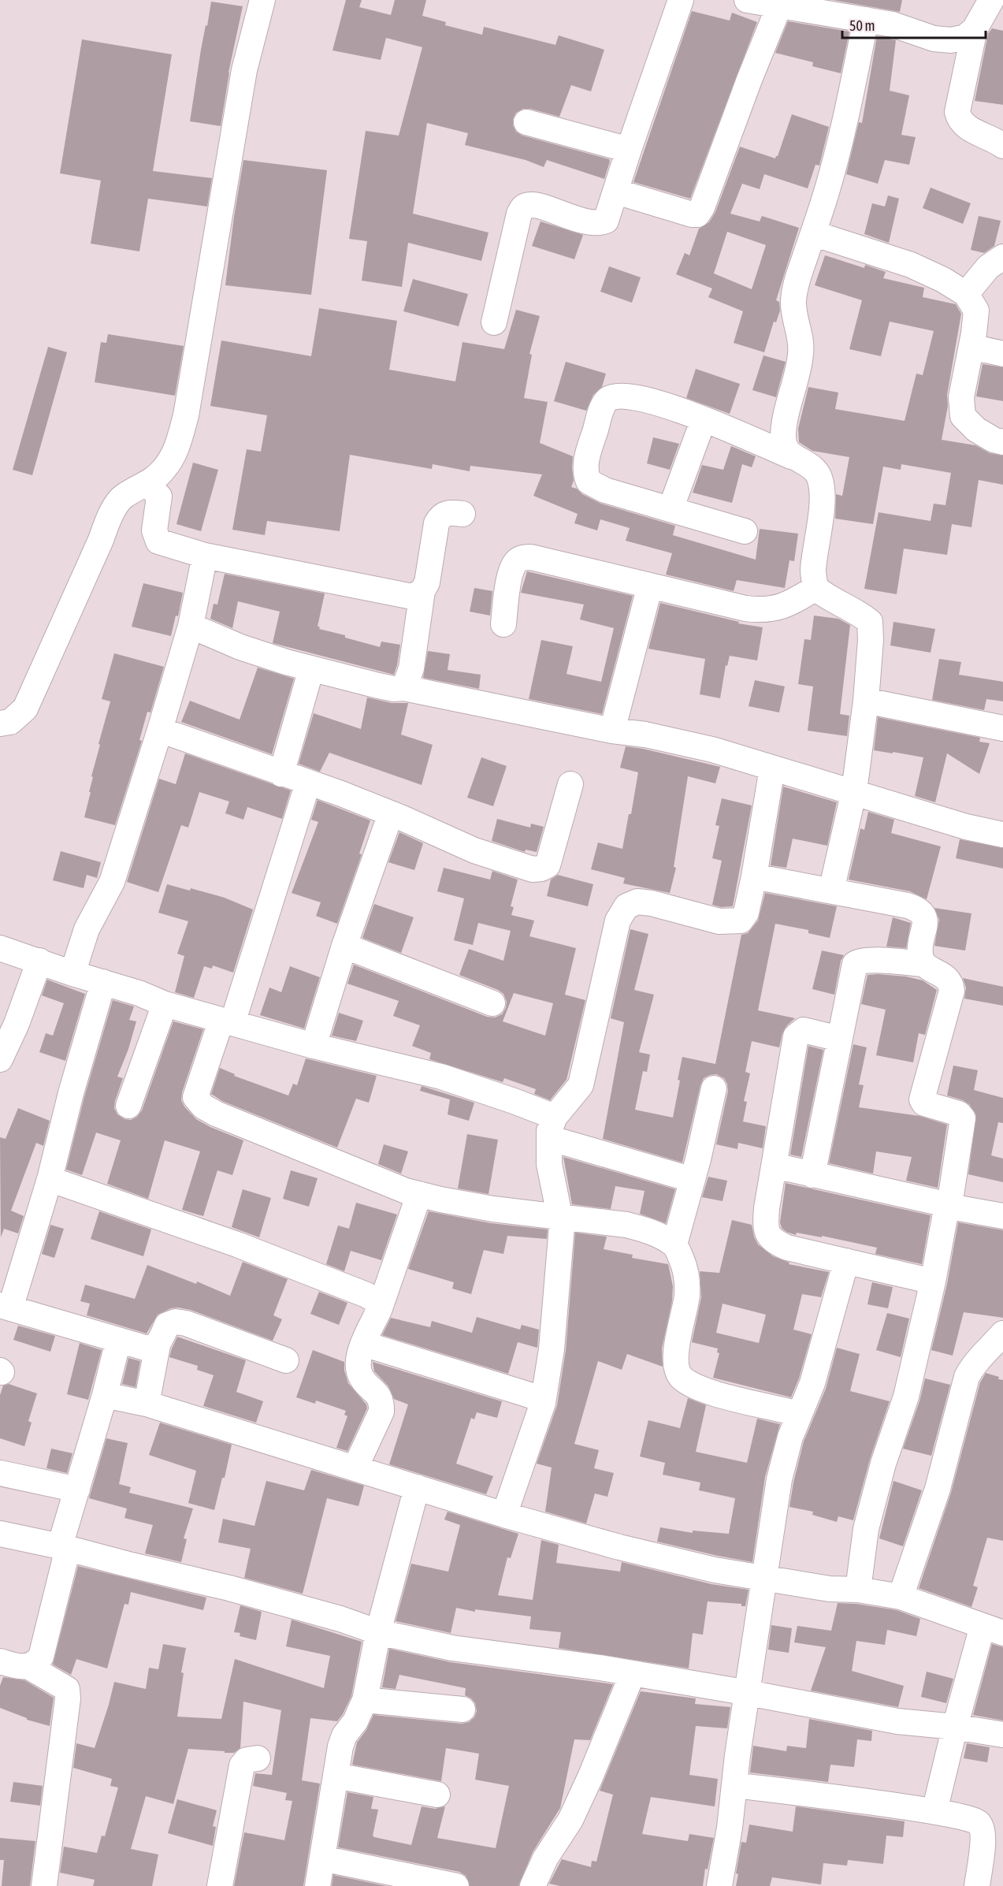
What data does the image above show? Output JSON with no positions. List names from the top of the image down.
{
  "scale_bar": "50 m"
}
